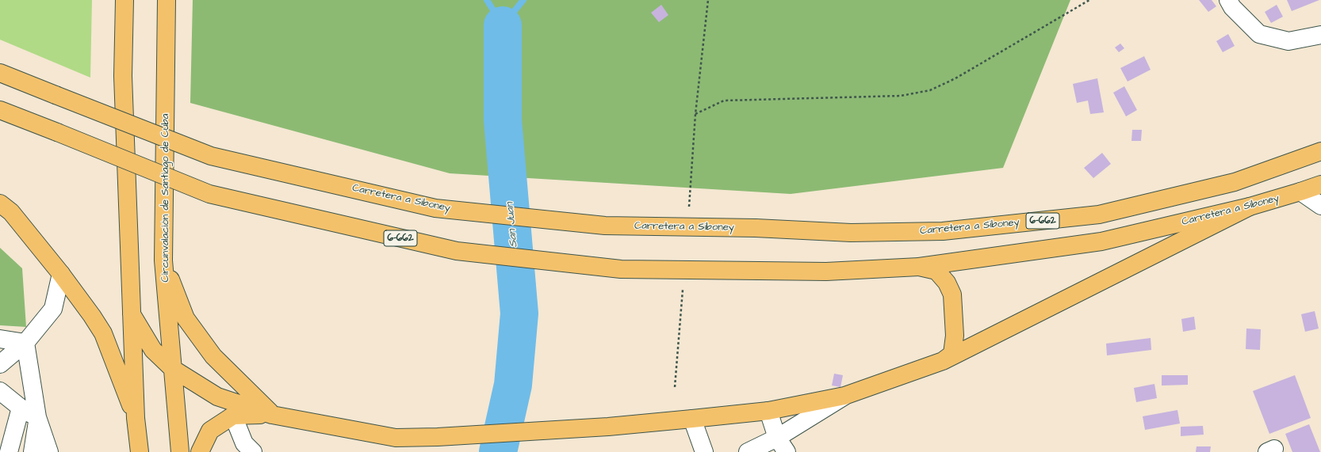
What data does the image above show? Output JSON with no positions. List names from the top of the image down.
{
  "streets": {
    "main road": ["Circunvalación de Santiago de Cuba", "Carretera a Siboney", "6-662"]
  },
  "water": ["San Juan"]
}
